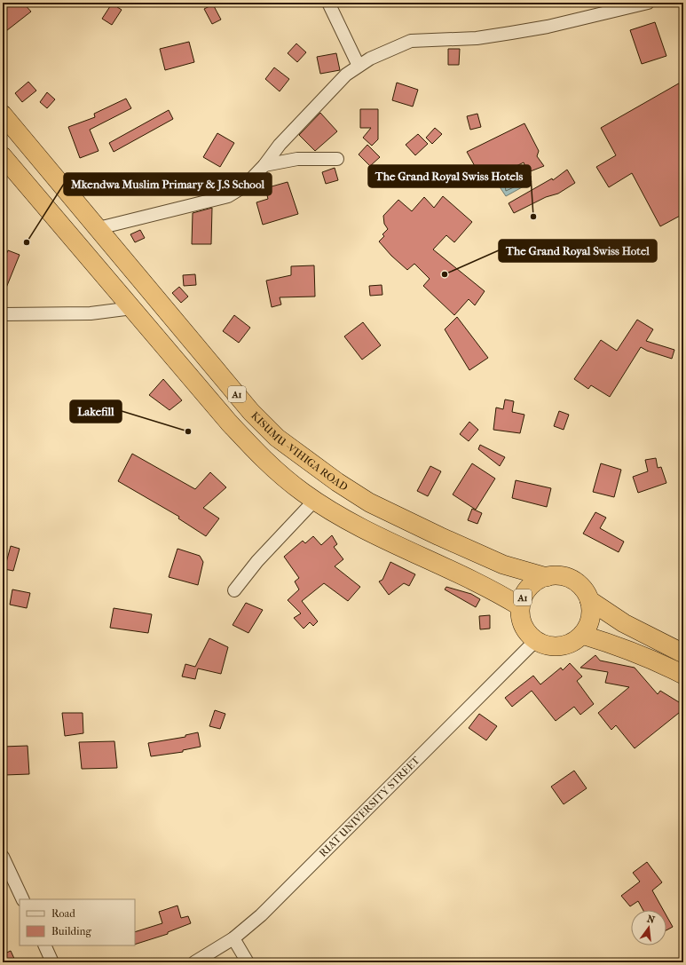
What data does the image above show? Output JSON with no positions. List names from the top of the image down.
{
  "streets": {
    "highway": ["A1", "KISUMU -VIHIGA ROAD"],
    "street": ["RIAT UNIVERSITY STREET"]
  },
  "crossings": [
    ["A1", "KISUMU -VIHIGA ROAD"],
    ["A1", "RIAT UNIVERSITY STREET"],
    ["KISUMU -VIHIGA ROAD", "RIAT UNIVERSITY STREET"]
  ],
  "places": [
    "The Grand Royal Swiss Hotels",
    "Mkendwa Muslim Primary & J.S School",
    "The Grand Royal Swiss Hotel",
    "Lakefill"
  ],
  "legend": ["Road", "Building"],
  "north": "top"
}
